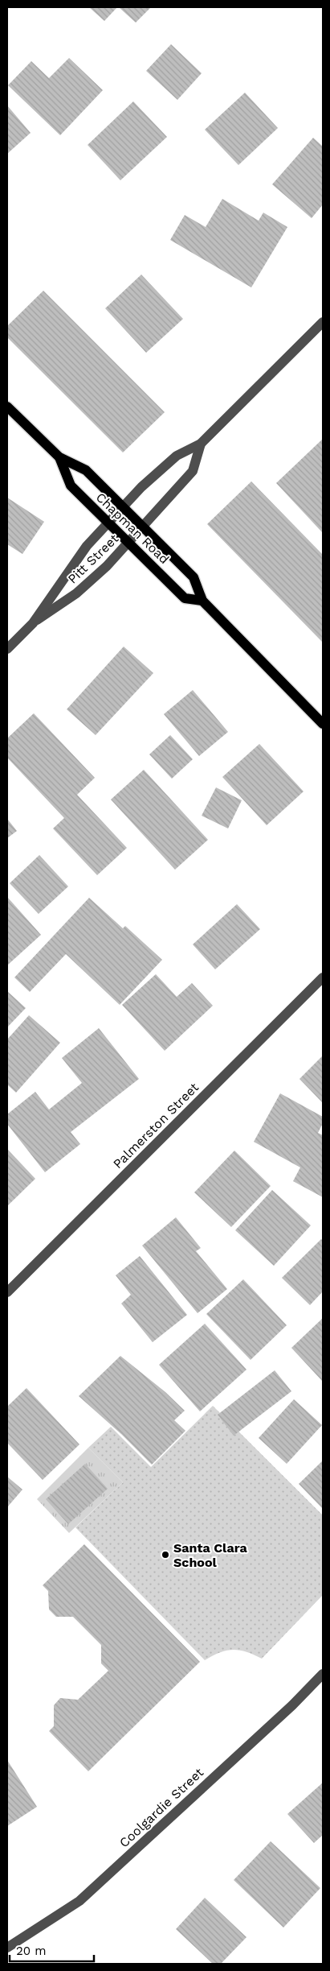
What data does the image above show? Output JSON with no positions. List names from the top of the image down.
{
  "streets": {
    "main road": ["Chapman Road"],
    "street": ["Pitt Street", "Palmerston Street", "Coolgardie Street"]
  },
  "crossings": [
    ["Chapman Road", "Pitt Street"]
  ],
  "places": ["Santa Clara School"],
  "scale_bar": "20 m"
}
